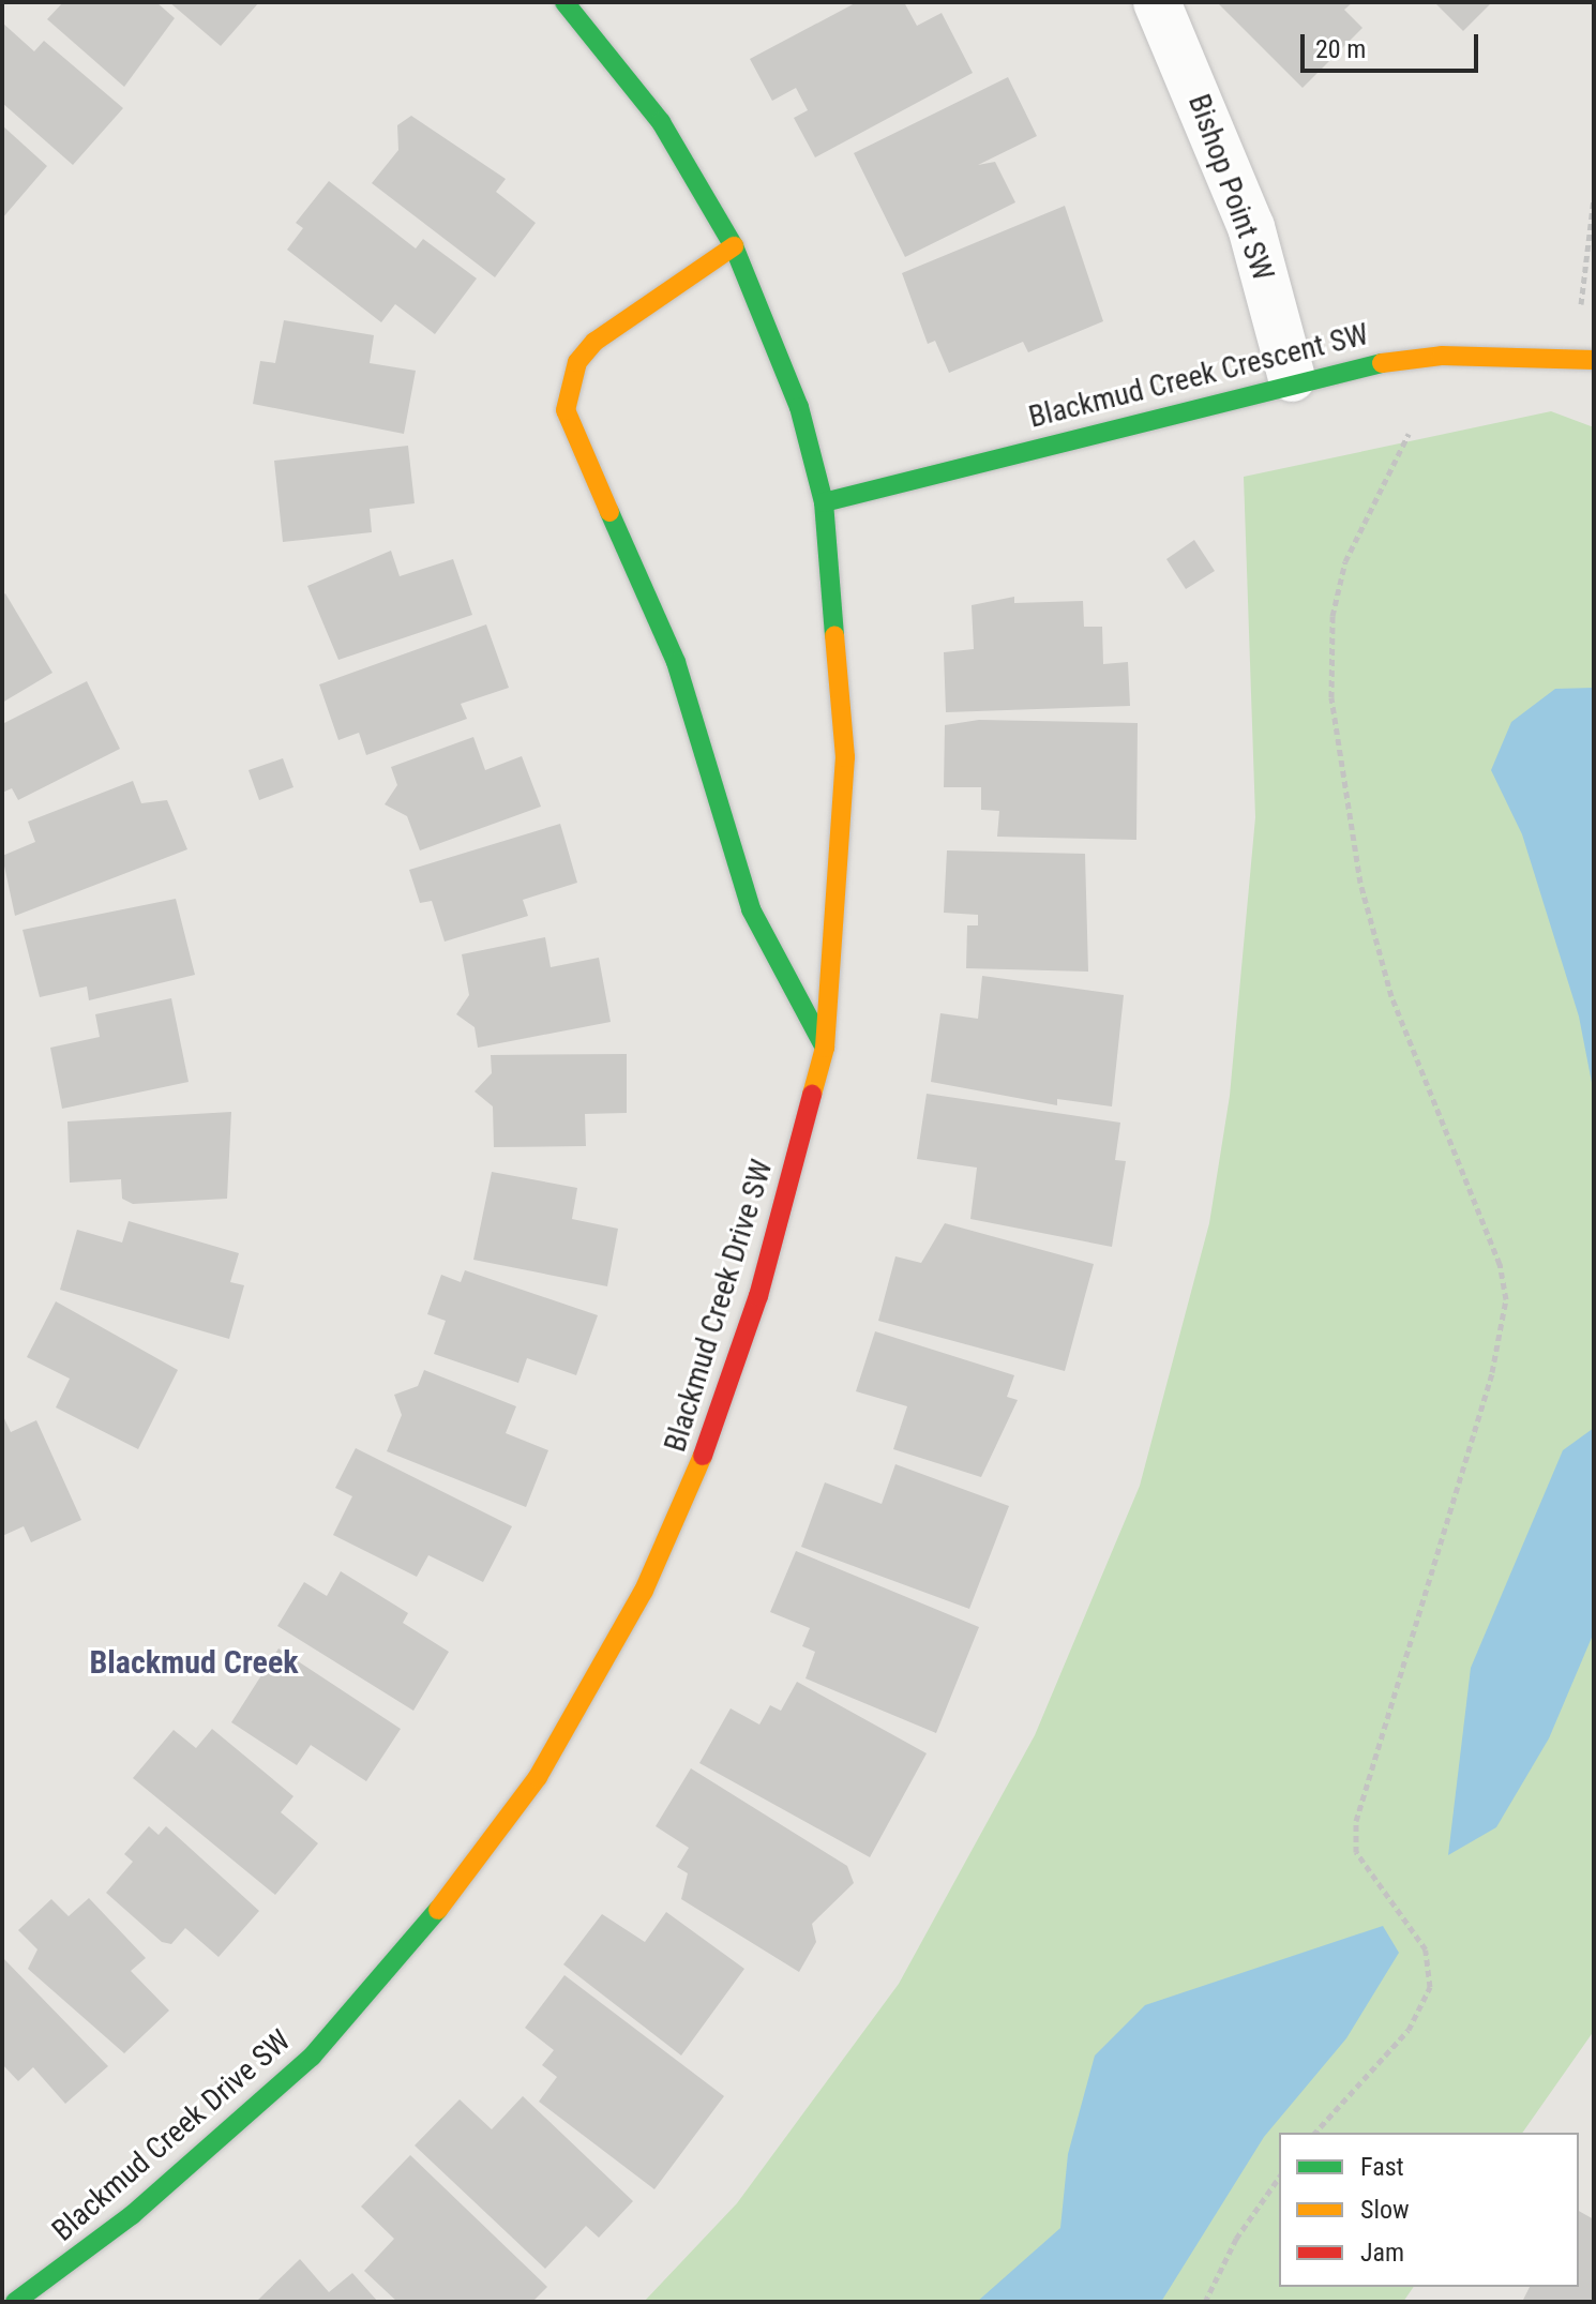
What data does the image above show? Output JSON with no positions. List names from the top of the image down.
{
  "streets": {
    "street": ["Bishop Point SW", "Blackmud Creek Crescent SW", "Blackmud Creek Drive SW"]
  },
  "crossings": [
    ["Bishop Point SW", "Blackmud Creek Crescent SW"],
    ["Blackmud Creek Crescent SW", "Blackmud Creek Drive SW"]
  ],
  "districts": ["Blackmud Creek"],
  "legend": ["Fast", "Slow", "Jam"],
  "scale_bar": "20 m"
}
